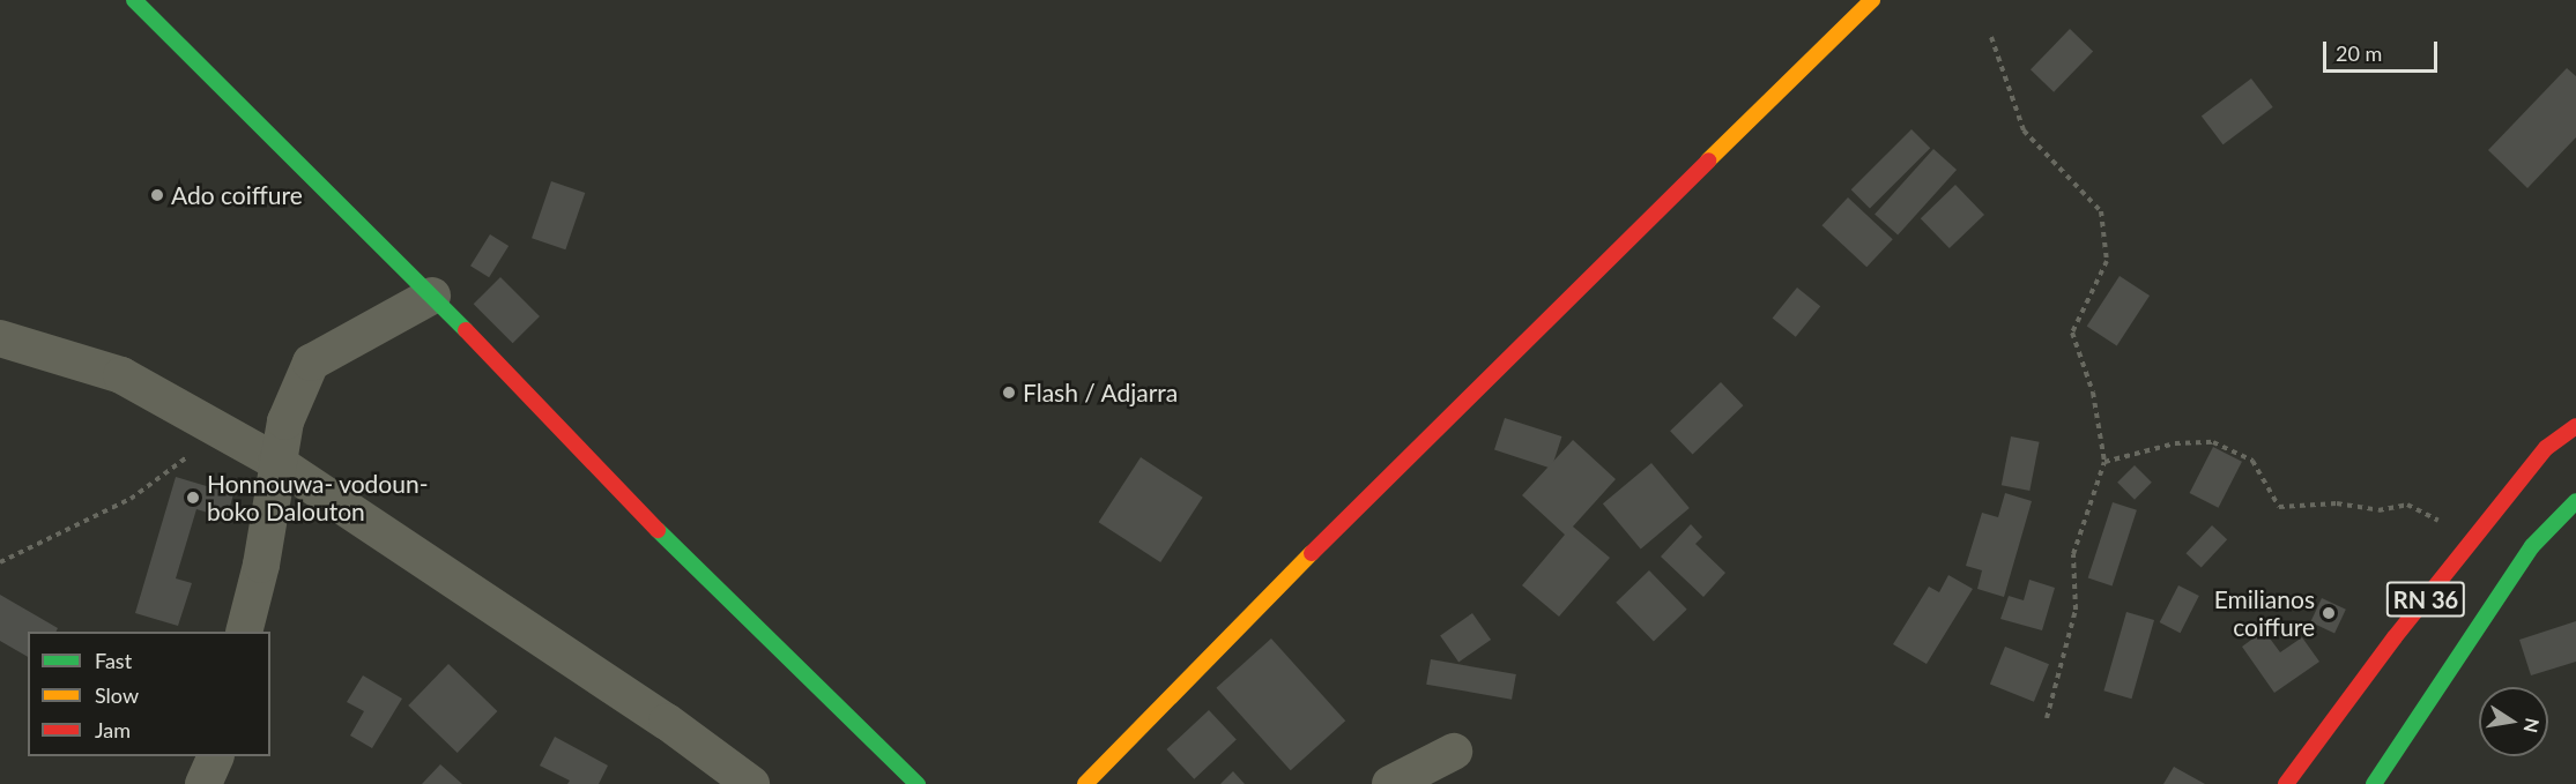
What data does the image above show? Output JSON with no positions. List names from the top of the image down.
{
  "streets": {
    "street": ["RN 36"]
  },
  "places": [
    "Ado coiffure",
    "Flash / Adjarra",
    "Honnouwa- vodoun- boko Dalouton",
    "Emilianos coiffure"
  ],
  "legend": ["Fast", "Slow", "Jam"],
  "scale_bar": "20 m",
  "north": "right"
}
